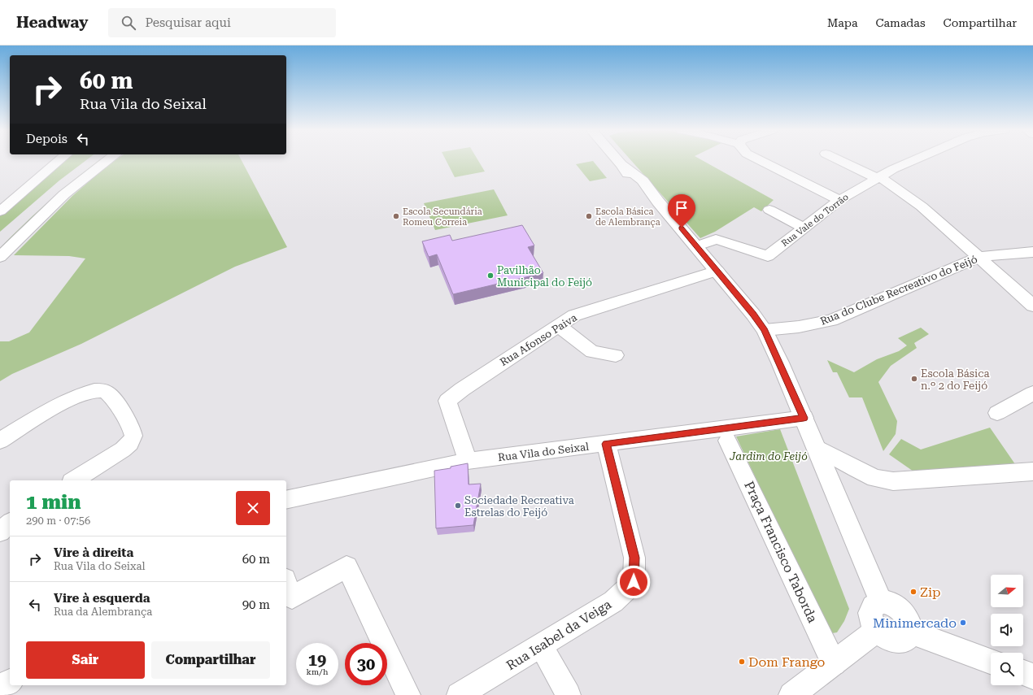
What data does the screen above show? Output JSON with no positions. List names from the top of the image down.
{
  "streets": {
    "street": [
      "Rua Vale do Torrão",
      "Rua do Clube Recreativo do Feijó",
      "Rua Afonso Paiva",
      "Rua Vila do Seixal",
      "Praça Francisco Taborda",
      "Rua Isabel da Veiga"
    ]
  },
  "crossings": [
    ["Rua Afonso Paiva", "Rua Vila do Seixal"],
    ["Rua Vila do Seixal", "Rua Isabel da Veiga"]
  ],
  "parks": ["Jardim do Feijó"],
  "places": [
    "Escola Secundária Romeu Correia",
    "Escola Básica de Alembrança",
    "Pavilhão Municipal do Feijó",
    "Escola Básica n.º 2 do Feijó",
    "Sociedade Recreativa Estrelas do Feijó",
    "Zip",
    "Minimercado",
    "Dom Frango"
  ],
  "north": "right",
  "page": {
    "header": "Headway",
    "search": "Pesquisar aqui",
    "nav": ["Mapa", "Camadas", "Compartilhar"],
    "turn": ["60 m", "Rua Vila do Seixal"],
    "then": "Depois",
    "heading": ["1 min", "290 m · 07:56"],
    "list": [
      {
        "name": "Vire à direita",
        "note": "Rua Vila do Seixal",
        "value": "60 m"
      },
      {
        "name": "Vire à esquerda",
        "note": "Rua da Alembrança",
        "value": "90 m"
      }
    ],
    "buttons": ["Sair", "Compartilhar"],
    "speed": "19 km/h",
    "limit": "30"
  }
}
